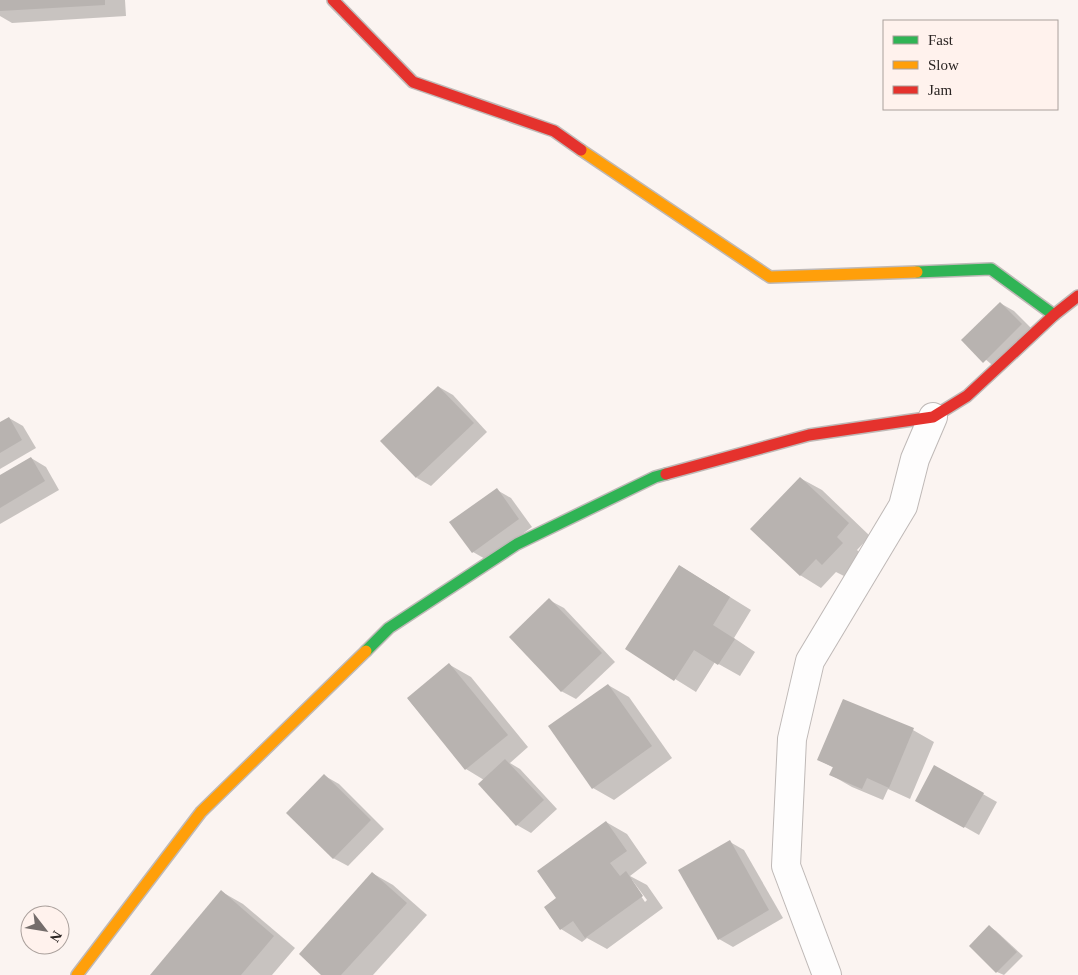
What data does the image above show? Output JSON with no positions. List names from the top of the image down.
{
  "legend": ["Fast", "Slow", "Jam"],
  "north": "bottom right"
}
